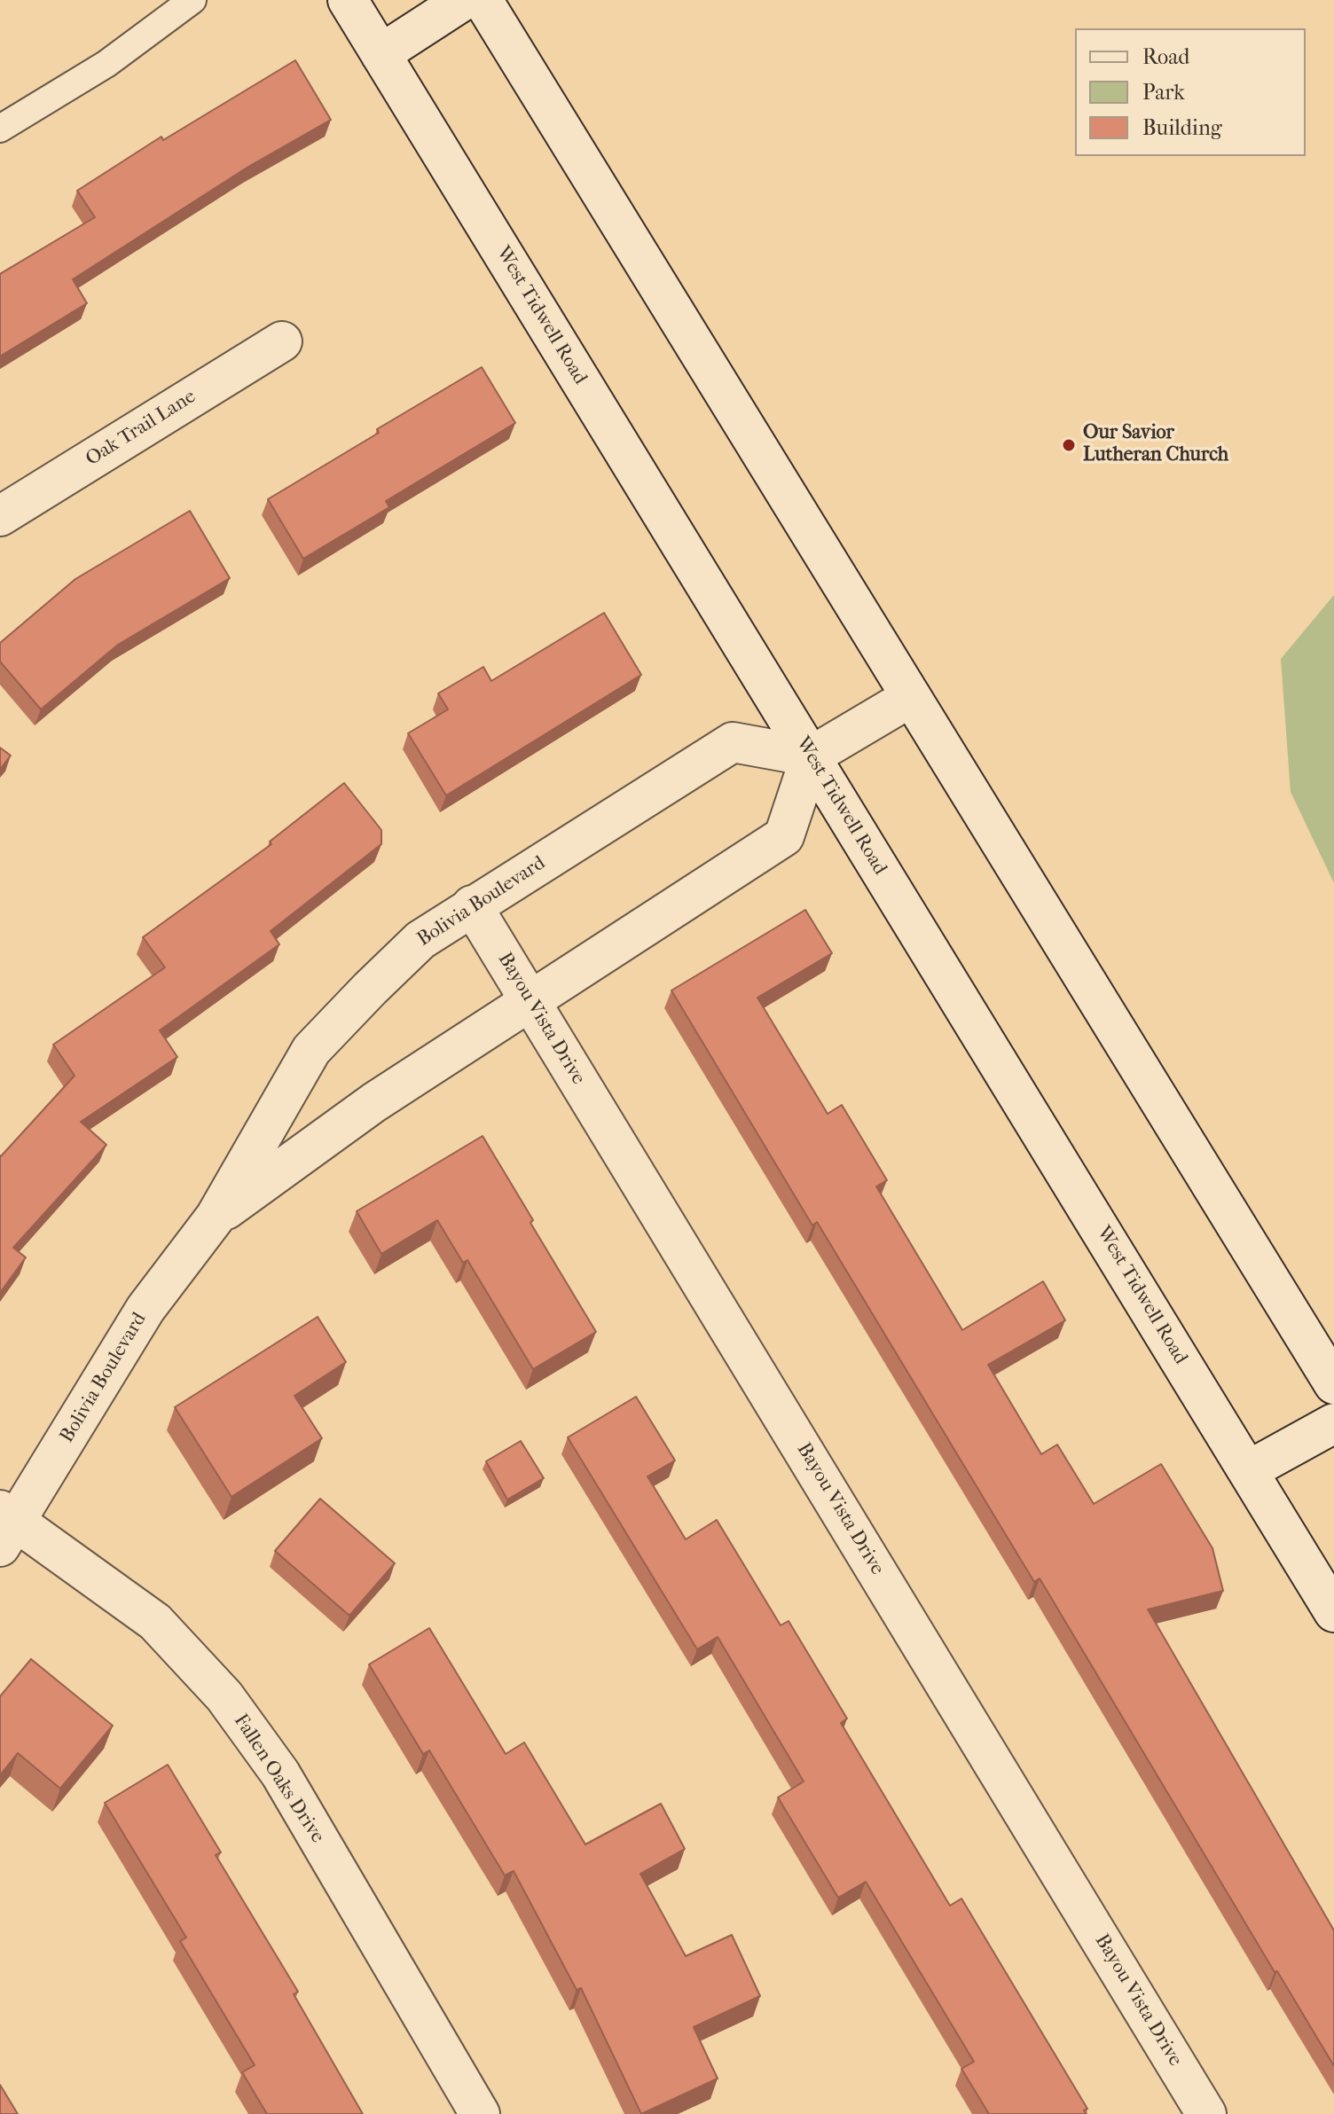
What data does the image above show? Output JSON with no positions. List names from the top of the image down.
{
  "streets": {
    "street": [
      "West Tidwell Road",
      "Oak Trail Lane",
      "Bolivia Boulevard",
      "Bayou Vista Drive",
      "Fallen Oaks Drive"
    ]
  },
  "crossings": [
    ["West Tidwell Road", "Bolivia Boulevard"],
    ["Bolivia Boulevard", "Bayou Vista Drive"],
    ["Bolivia Boulevard", "Fallen Oaks Drive"]
  ],
  "places": ["Our Savior Lutheran Church"],
  "legend": ["Road", "Park", "Building"]
}
